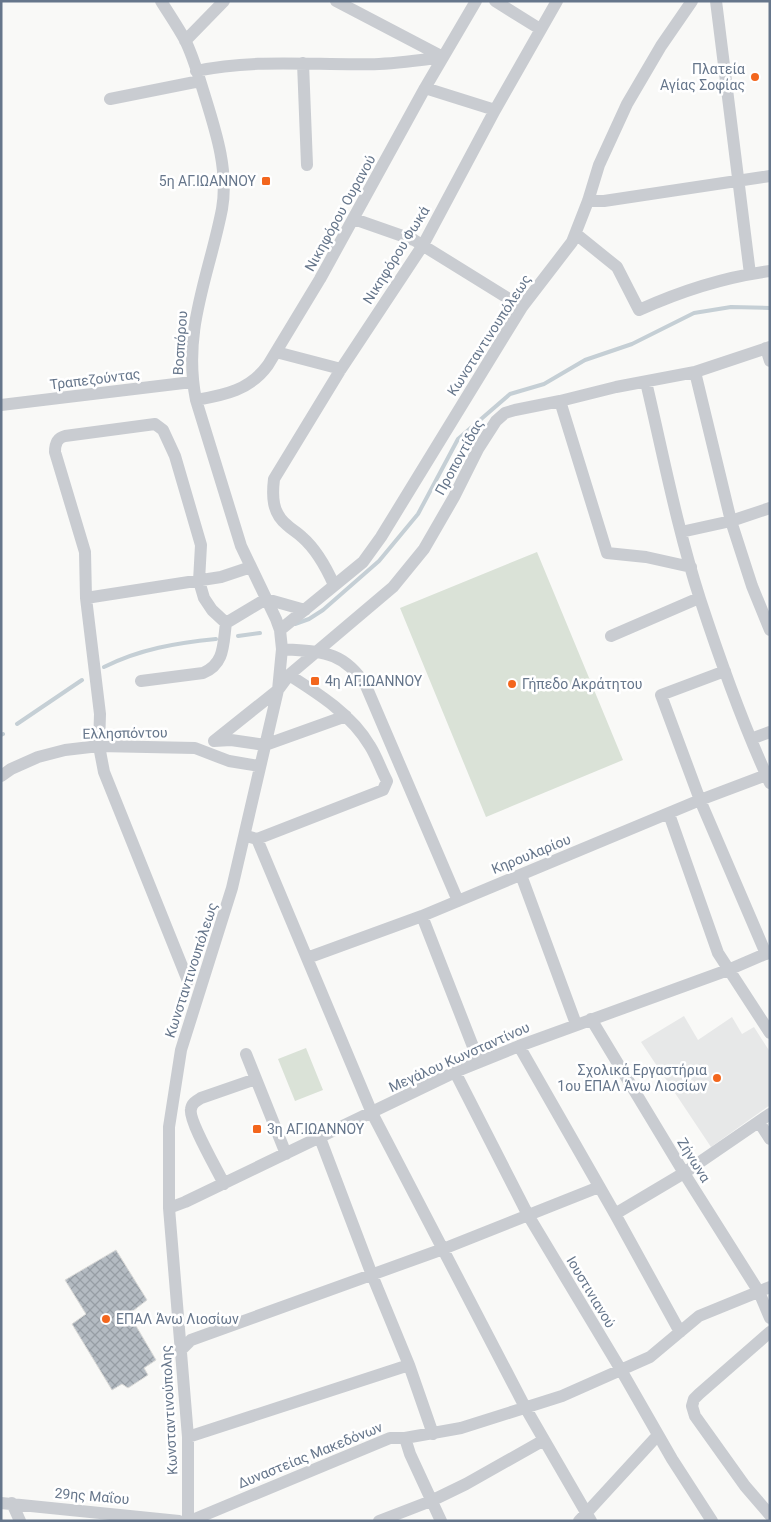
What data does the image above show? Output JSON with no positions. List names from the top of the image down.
{
  "streets": {
    "street": [
      "Νικηφόρου Ουρανού",
      "Νικηφόρου Φωκά",
      "Κωνσταντινουπόλεως",
      "Βοσπόρου",
      "Τραπεζούντας",
      "Προποντίδας",
      "Ελλησπόντου",
      "Κηρουλαρίου",
      "Μεγάλου Κωνσταντίνου",
      "Ζήνωνα",
      "Ιουστινιανού",
      "Κωνσταντινούπολης",
      "Δυναστείας Μακεδόνων",
      "29ης Μαΐου"
    ]
  },
  "crossings": [
    ["Νικηφόρου Ουρανού", "Βοσπόρου"],
    ["Νικηφόρου Φωκά", "Κωνσταντινουπόλεως"],
    ["Κωνσταντινουπόλεως", "Βοσπόρου"],
    ["Κωνσταντινουπόλεως", "Ελλησπόντου"],
    ["Κωνσταντινουπόλεως", "Μεγάλου Κωνσταντίνου"],
    ["Κωνσταντινουπόλεως", "Κωνσταντινούπολης"],
    ["Βοσπόρου", "Τραπεζούντας"],
    ["Βοσπόρου", "Προποντίδας"],
    ["Βοσπόρου", "Ελλησπόντου"],
    ["Μεγάλου Κωνσταντίνου", "Ζήνωνα"],
    ["Μεγάλου Κωνσταντίνου", "Ιουστινιανού"],
    ["Μεγάλου Κωνσταντίνου", "Κωνσταντινούπολης"],
    ["Ζήνωνα", "Δυναστείας Μακεδόνων"],
    ["Ιουστινιανού", "Δυναστείας Μακεδόνων"],
    ["Κωνσταντινούπολης", "Δυναστείας Μακεδόνων"]
  ],
  "places": {
    "other": [
      "Πλατεία Αγίας Σοφίας",
      "Γήπεδο Ακράτητου",
      "Σχολικά Εργαστήρια 1ου ΕΠΑΛ Άνω Λιοσίων",
      "ΕΠΑΛ Άνω Λιοσίων"
    ],
    "transit": ["5η ΑΓ.ΙΩΑΝΝΟΥ", "4η ΑΓ.ΙΩΑΝΝΟΥ", "3η ΑΓ.ΙΩΑΝΝΟΥ"]
  }
}
